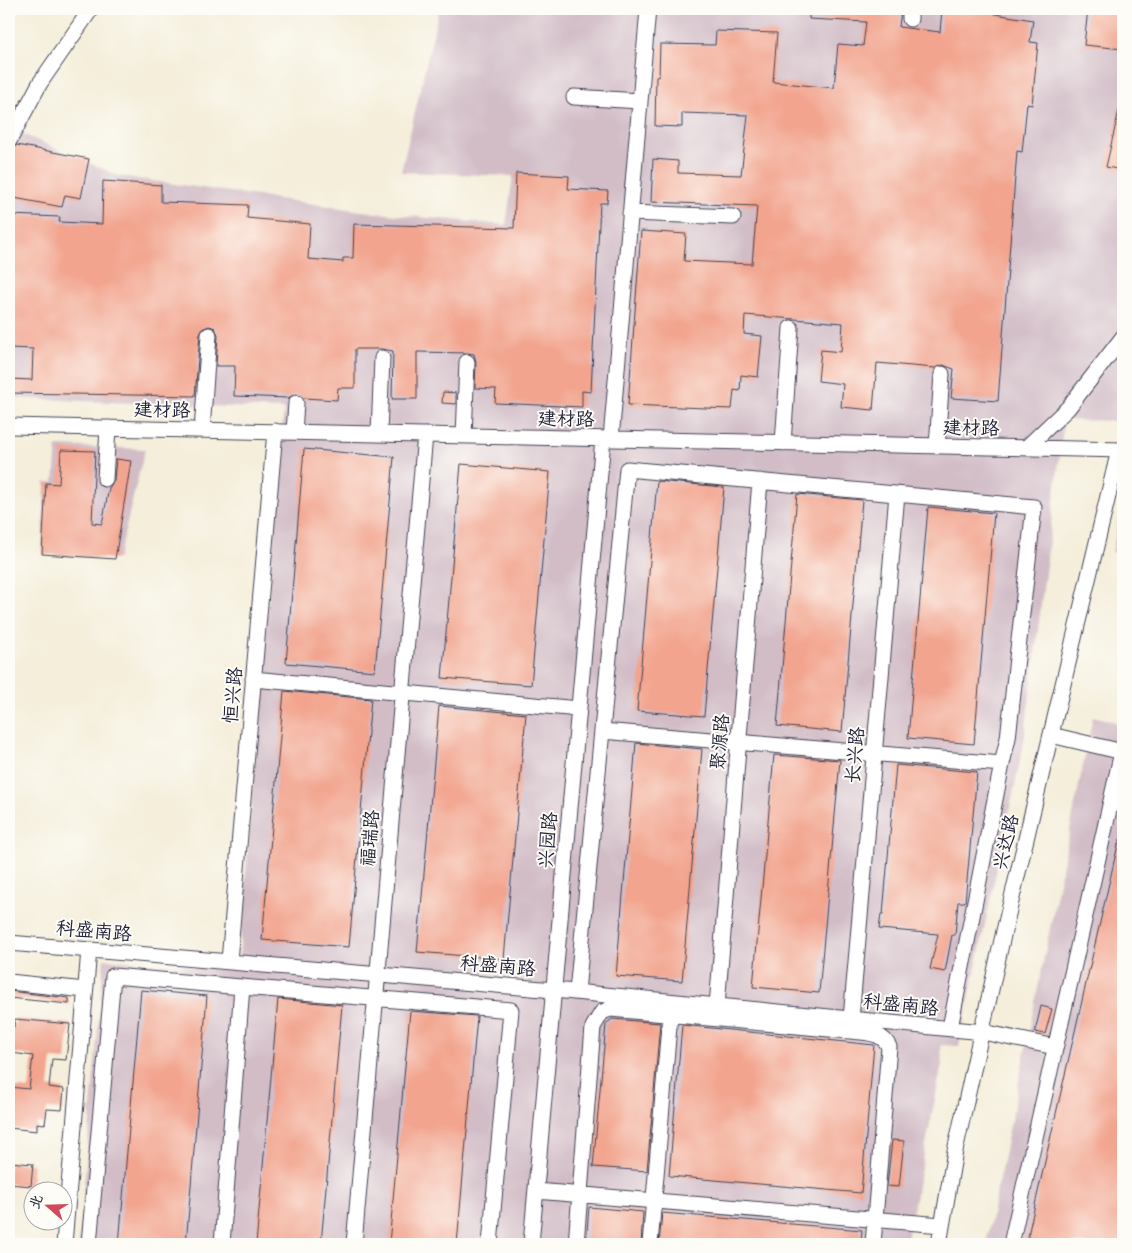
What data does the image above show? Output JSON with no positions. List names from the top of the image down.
{
  "streets": {
    "street": [
      "建材路",
      "恒兴路",
      "聚源路",
      "长兴路",
      "福瑞路",
      "兴园路",
      "兴达路",
      "科盛南路"
    ]
  },
  "crossings": [
    ["建材路", "恒兴路"],
    ["建材路", "福瑞路"],
    ["建材路", "兴园路"],
    ["建材路", "兴达路"],
    ["恒兴路", "科盛南路"],
    ["聚源路", "科盛南路"],
    ["长兴路", "科盛南路"],
    ["福瑞路", "科盛南路"],
    ["兴园路", "科盛南路"],
    ["兴达路", "科盛南路"]
  ],
  "north": "left"
}
